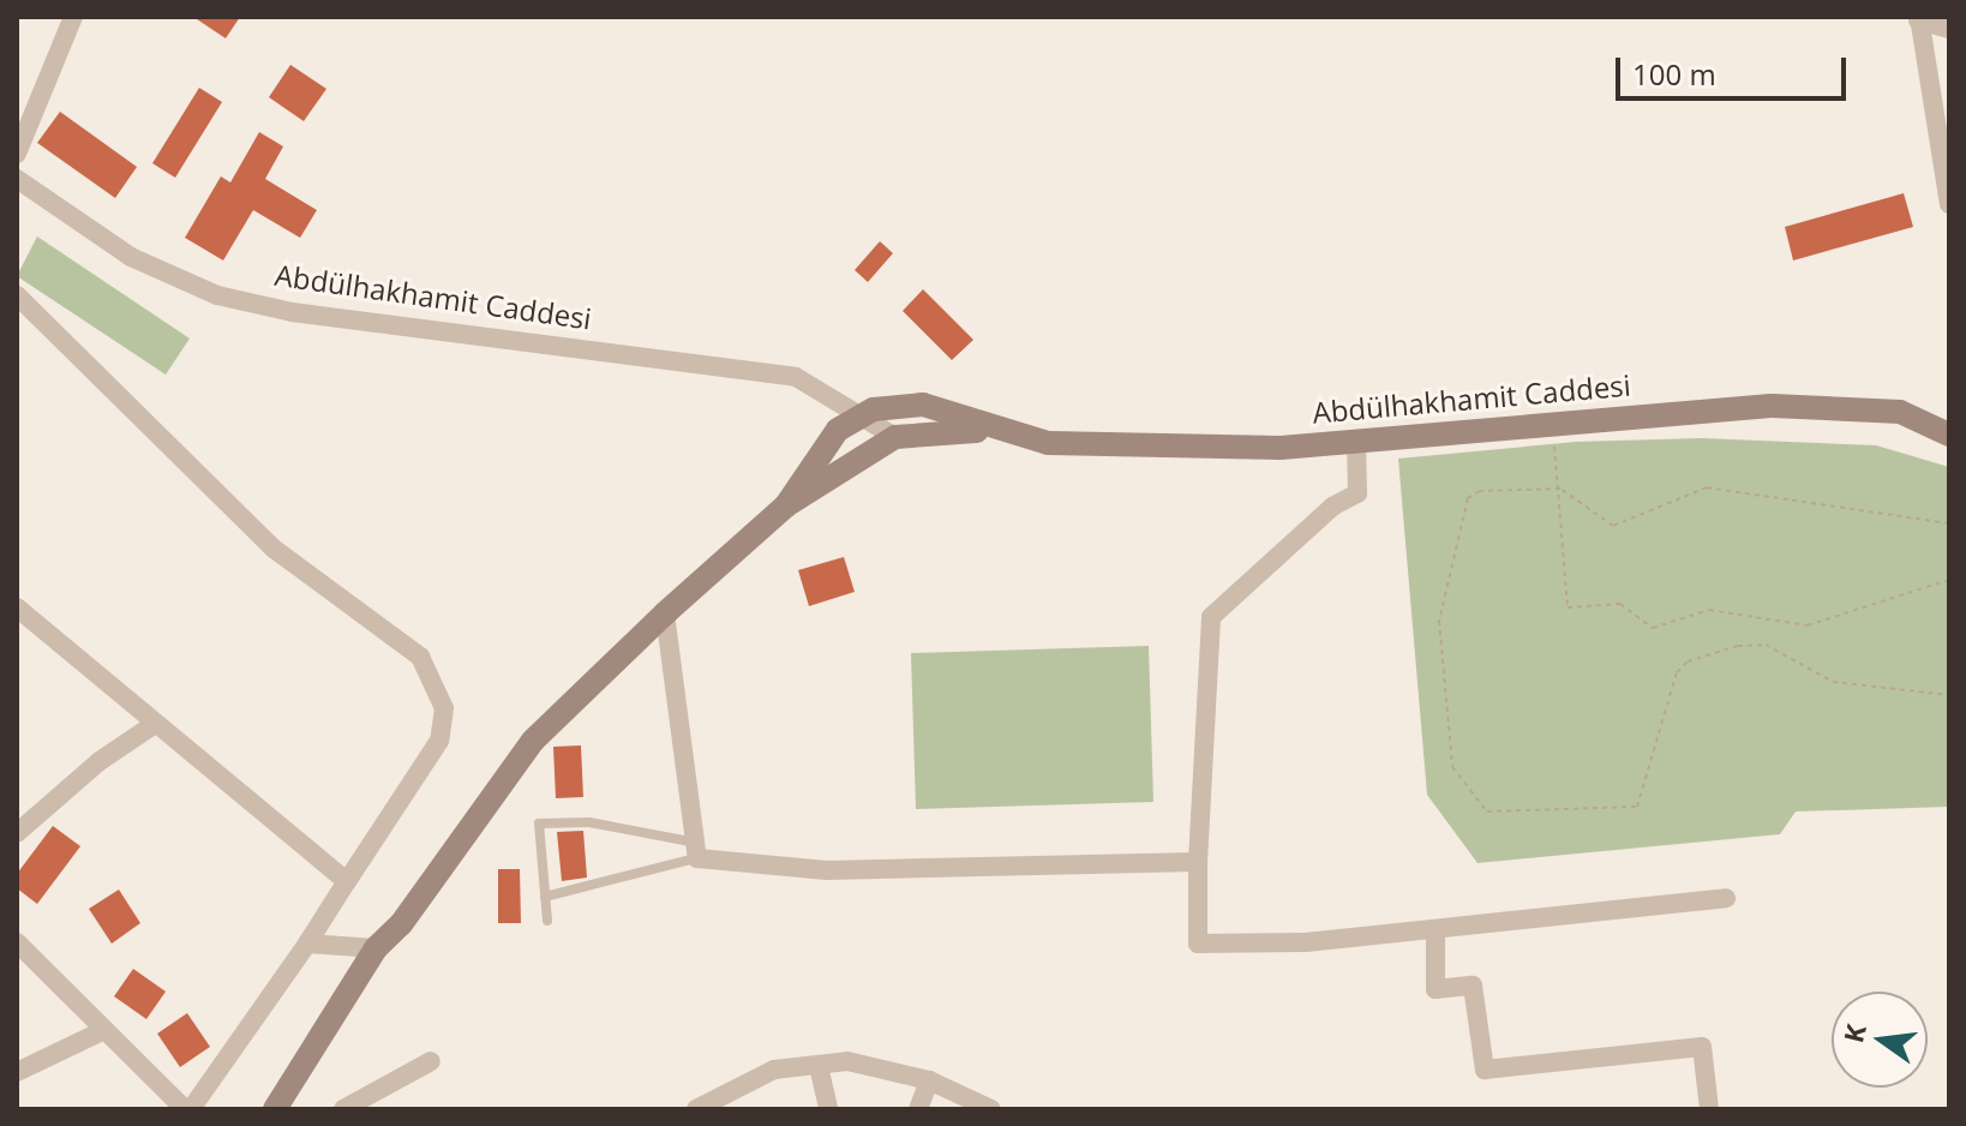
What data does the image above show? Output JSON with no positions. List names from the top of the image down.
{
  "streets": {
    "main road": ["Abdülhakhamit Caddesi"]
  },
  "scale_bar": "100 m",
  "north": "left"
}
